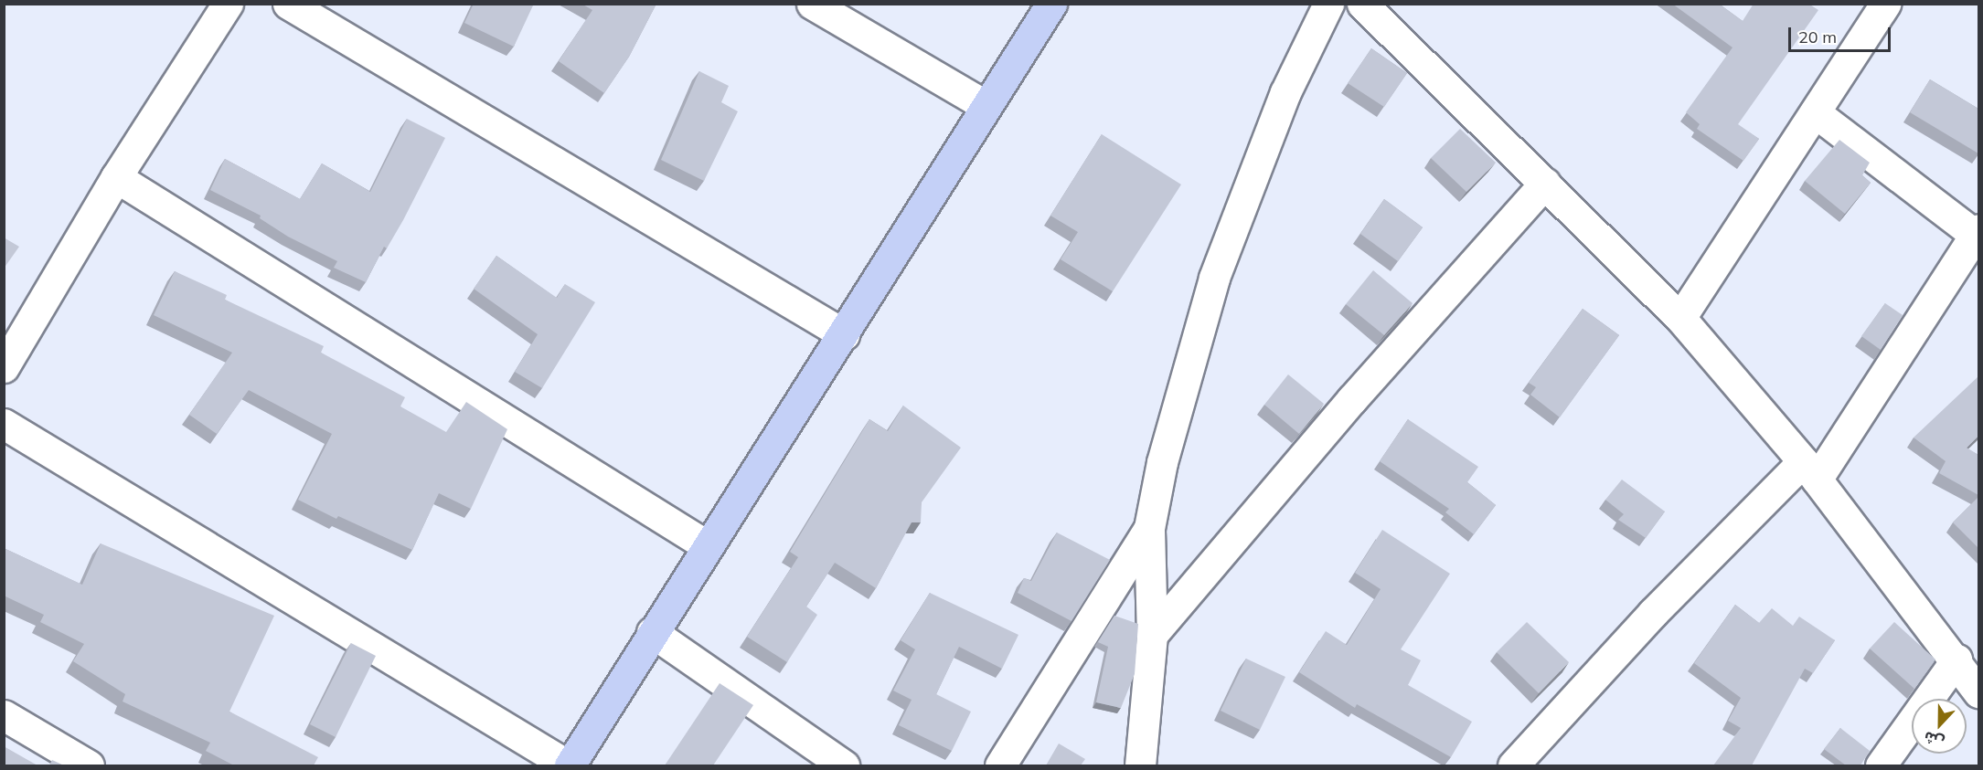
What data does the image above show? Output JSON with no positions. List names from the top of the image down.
{
  "scale_bar": "20 m",
  "north": "bottom"
}
